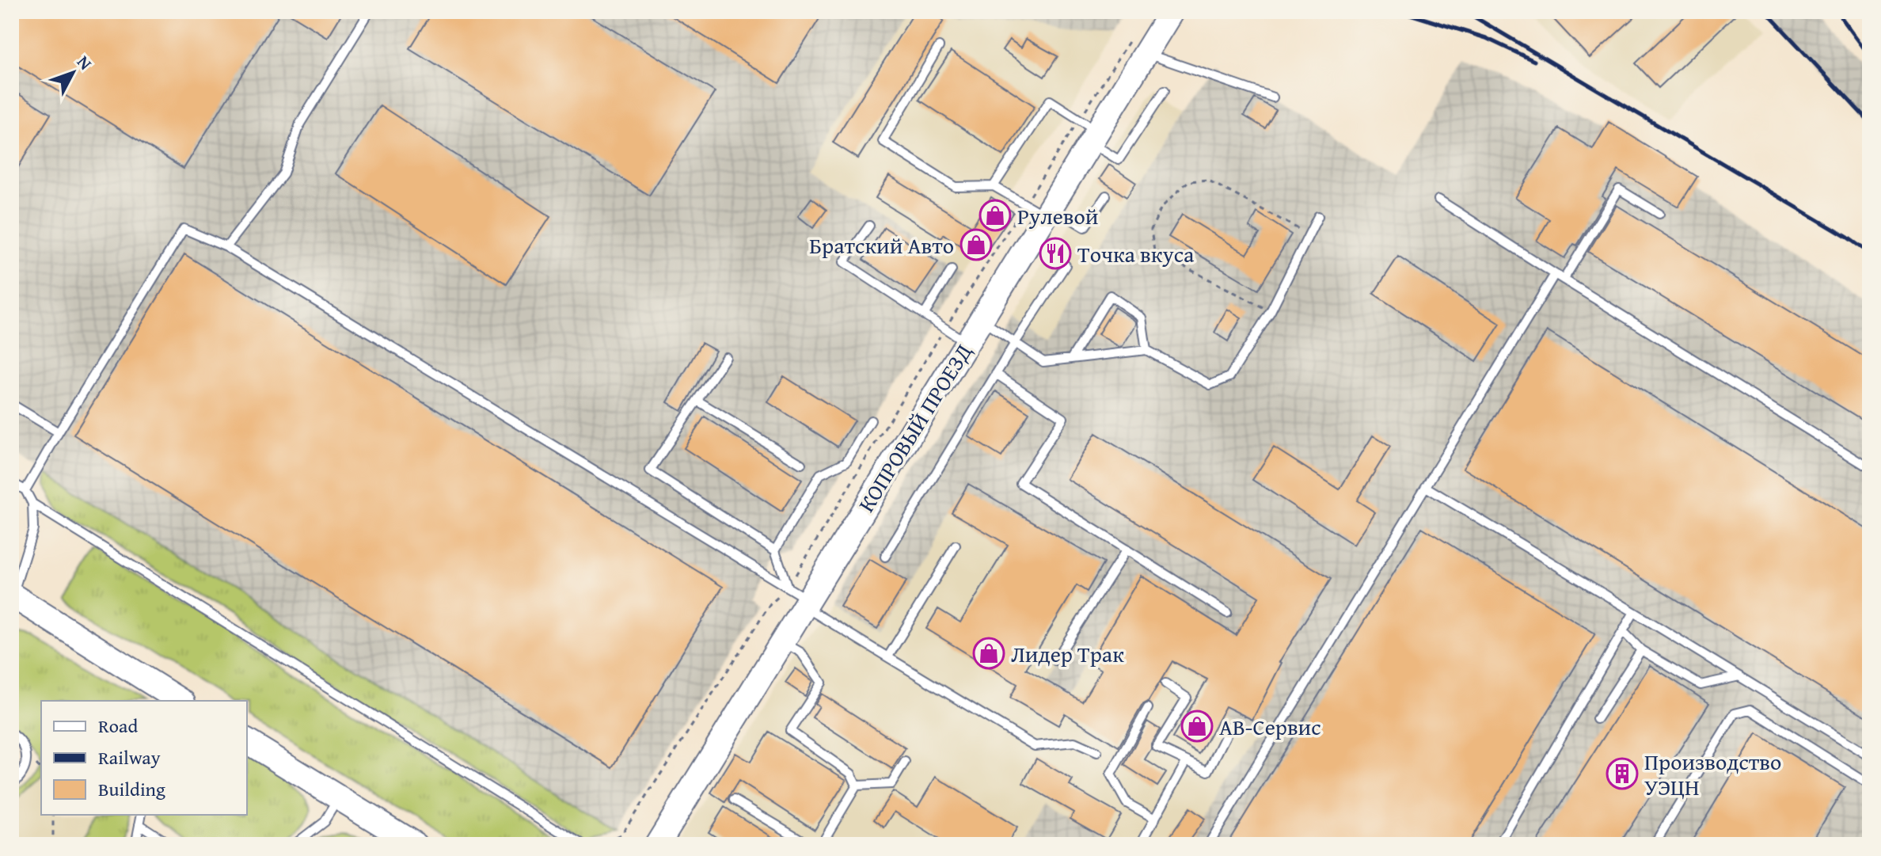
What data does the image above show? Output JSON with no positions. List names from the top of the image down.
{
  "streets": {
    "main road": ["КОПРОВЫЙ ПРОЕЗД"]
  },
  "places": {
    "shop": [
      "Рулевой",
      "Братский Авто",
      "Лидер Трак",
      "АВ-Сервис"
    ],
    "restaurant": ["Точка вкуса"],
    "building": ["Производство УЭЦН"]
  },
  "legend": ["Road", "Railway", "Building"],
  "north": "top right"
}
